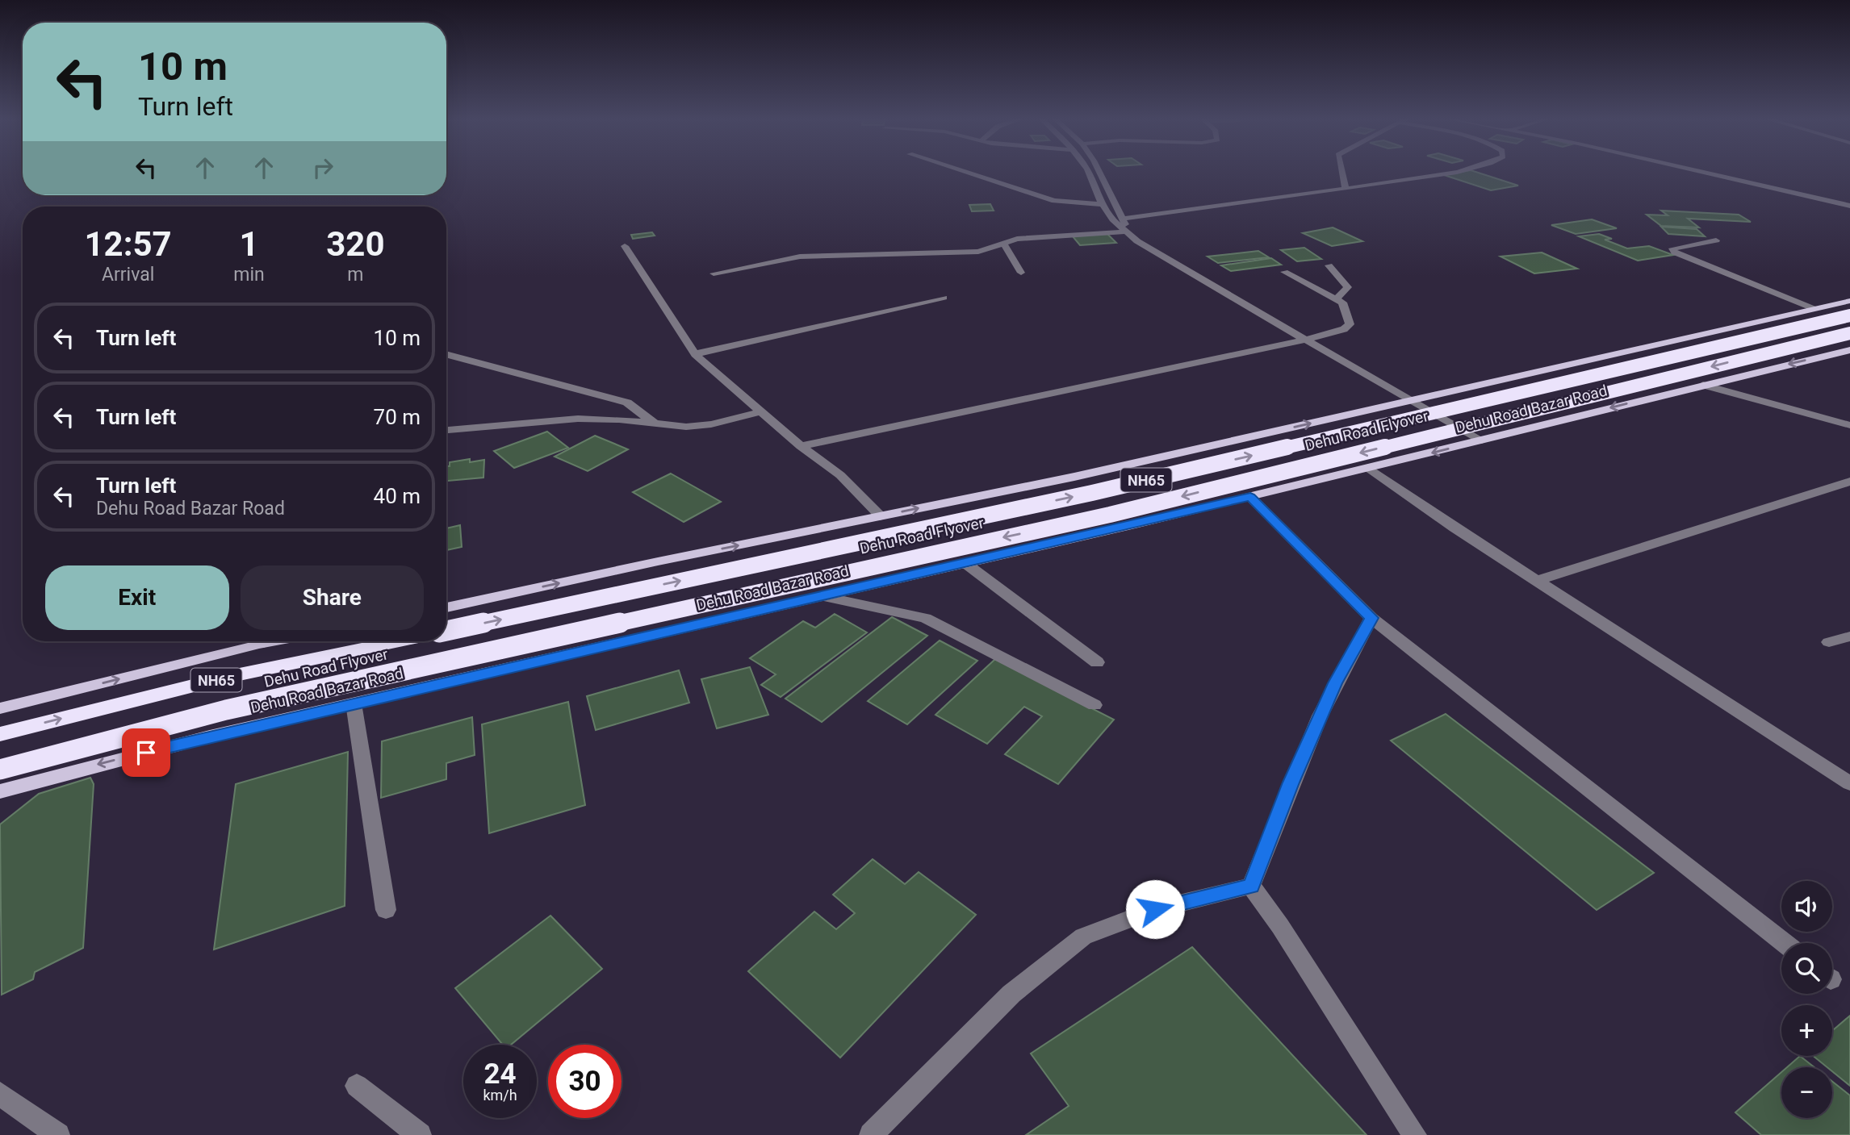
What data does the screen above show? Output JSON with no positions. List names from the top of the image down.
{
  "streets": {
    "highway": ["Dehu Road Flyover", "NH65"],
    "main road": ["Dehu Road Bazar Road"]
  },
  "page": {
    "turn": ["10 m", "Turn left"],
    "eta": [
      "12:57",
      "Arrival",
      "1",
      "min",
      "320",
      "m"
    ],
    "list": [
      {
        "name": "Turn left",
        "value": "10 m"
      },
      {
        "name": "Turn left",
        "value": "70 m"
      },
      {
        "name": "Turn left",
        "note": "Dehu Road Bazar Road",
        "value": "40 m"
      }
    ],
    "buttons": ["Exit", "Share"],
    "map_buttons": ["+", "−"],
    "speed": "24 km/h",
    "limit": "30"
  }
}
